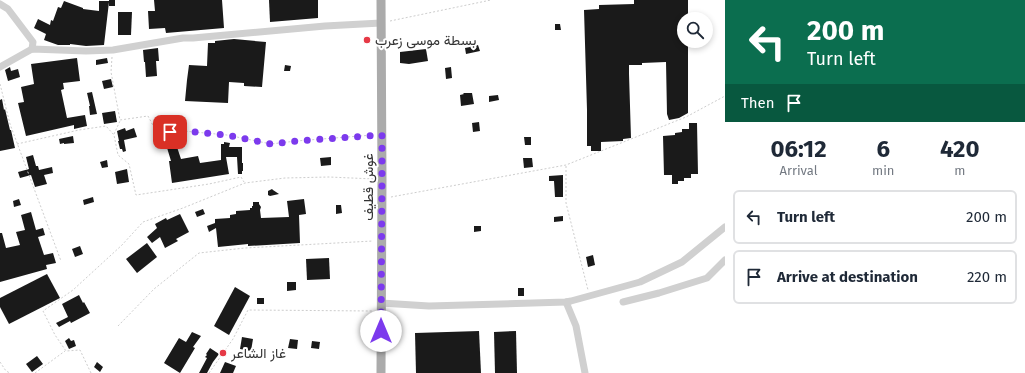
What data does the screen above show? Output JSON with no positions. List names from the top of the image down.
{
  "streets": {
    "main road": ["غوش قطيف"]
  },
  "places": ["بسطة موسى زعرب", "غاز الشاعر"],
  "page": {
    "turn": ["200 m", "Turn left"],
    "then": "Then",
    "eta": [
      "06:12",
      "Arrival",
      "6",
      "min",
      "420",
      "m"
    ],
    "list": [
      {
        "name": "Turn left",
        "value": "200 m"
      },
      {
        "name": "Arrive at destination",
        "value": "220 m"
      }
    ]
  }
}
